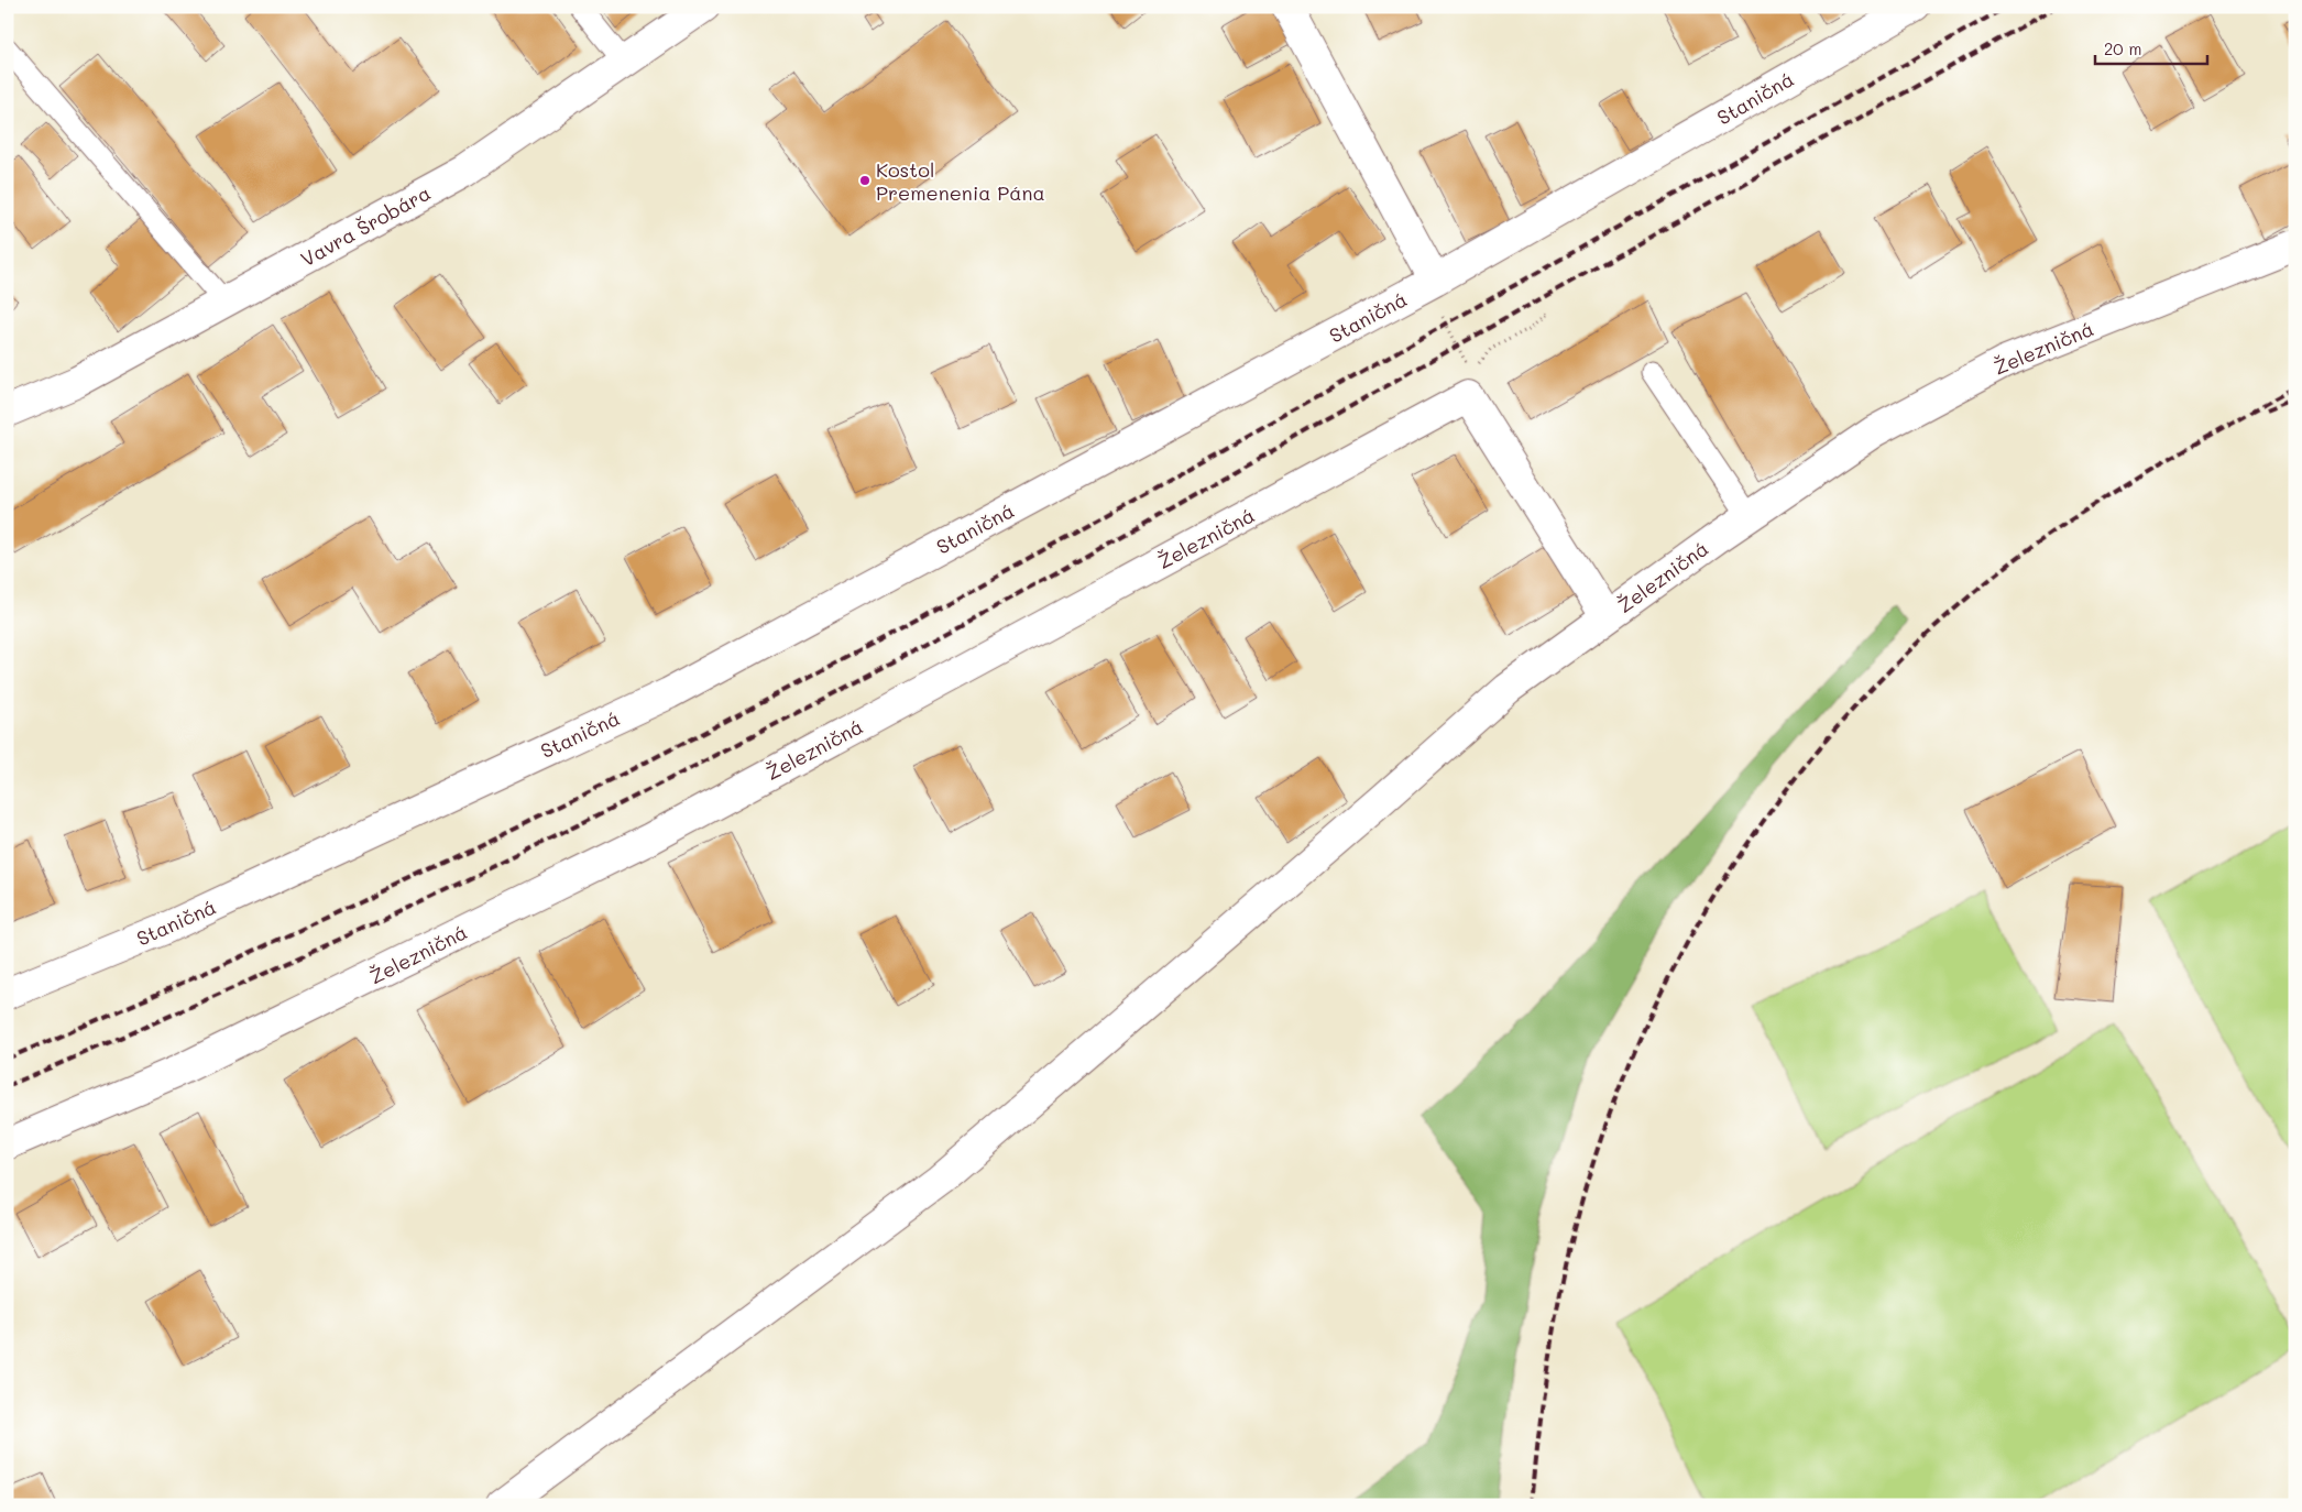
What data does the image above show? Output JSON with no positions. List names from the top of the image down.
{
  "streets": {
    "street": ["Staničná", "Vavra Šrobára", "Železničná"]
  },
  "places": ["Kostol Premenenia Pána"],
  "scale_bar": "20 m"
}
